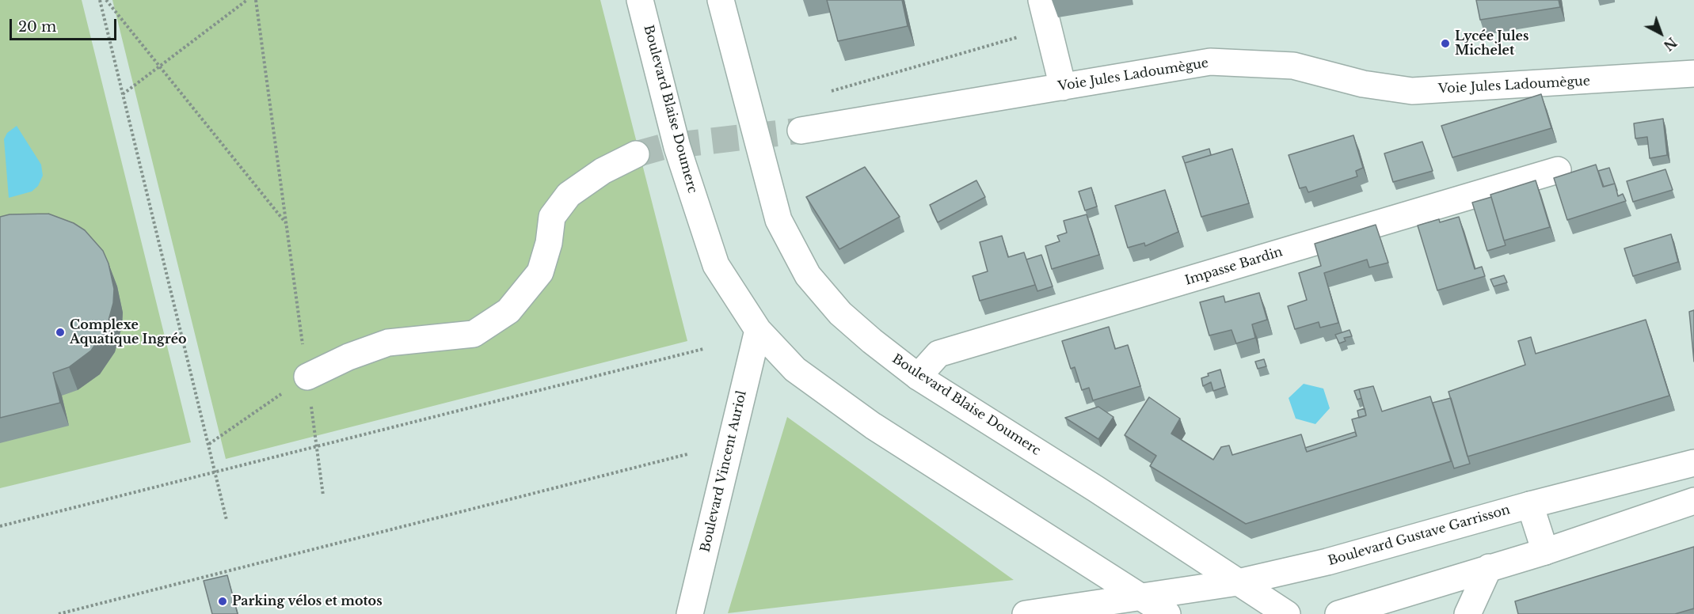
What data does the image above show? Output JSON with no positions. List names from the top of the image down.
{
  "streets": {
    "main road": [
      "Voie Jules Ladoumègue",
      "Boulevard Blaise Doumerc",
      "Impasse Bardin",
      "Boulevard Vincent Auriol",
      "Boulevard Gustave Garrisson"
    ]
  },
  "crossings": [
    ["Boulevard Blaise Doumerc", "Impasse Bardin"],
    ["Boulevard Blaise Doumerc", "Boulevard Vincent Auriol"],
    ["Boulevard Blaise Doumerc", "Boulevard Gustave Garrisson"]
  ],
  "places": ["Lycée Jules Michelet", "Complexe Aquatique Ingréo", "Parking vélos et motos"],
  "scale_bar": "20 m",
  "north": "bottom right"
}
